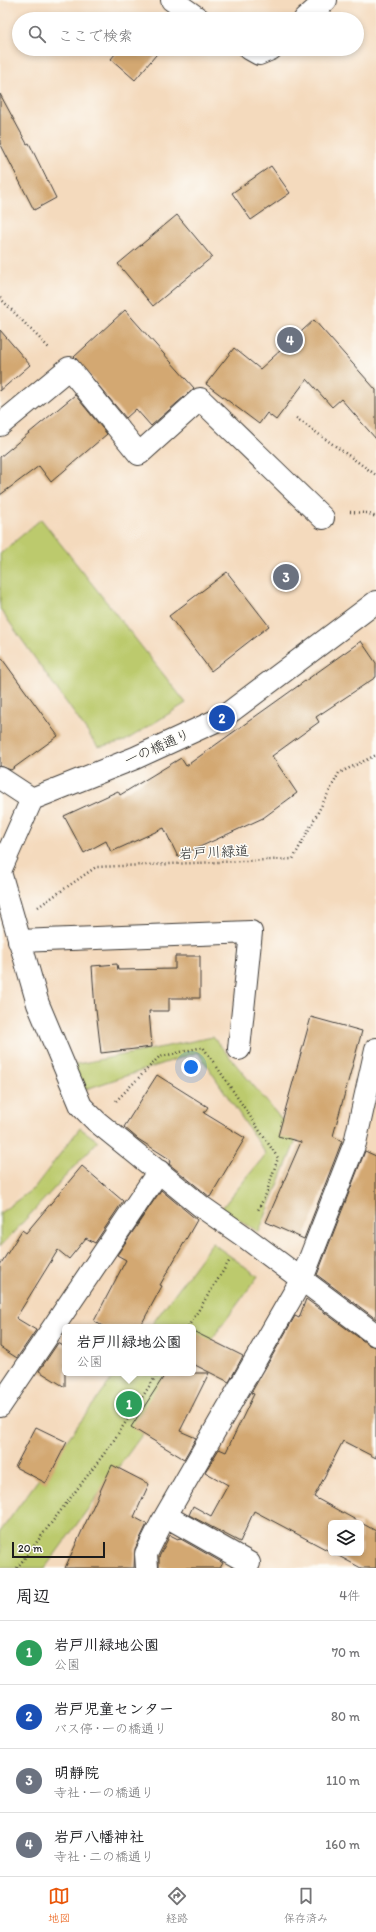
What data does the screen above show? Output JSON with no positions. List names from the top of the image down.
{
  "streets": {
    "street": ["一の橋通り"],
    "path": ["岩戸川緑道"]
  },
  "scale_bar": "20 m",
  "page": {
    "search": "ここで検索",
    "pins": [
      "4",
      "3",
      "2",
      "1"
    ],
    "popup": ["岩戸川緑地公園", "公園"],
    "scale": "20 m",
    "heading": ["周辺", "4件"],
    "list": [
      {
        "mark": "1",
        "name": "岩戸川緑地公園",
        "note": "公園",
        "value": "70 m"
      },
      {
        "mark": "2",
        "name": "岩戸児童センター",
        "note": "バス停 · 一の橋通り",
        "value": "80 m"
      },
      {
        "mark": "3",
        "name": "明靜院",
        "note": "寺社 · 一の橋通り",
        "value": "110 m"
      },
      {
        "mark": "4",
        "name": "岩戸八幡神社",
        "note": "寺社 · 二の橋通り",
        "value": "160 m"
      }
    ],
    "nav": ["地図", "経路", "保存済み"]
  }
}
